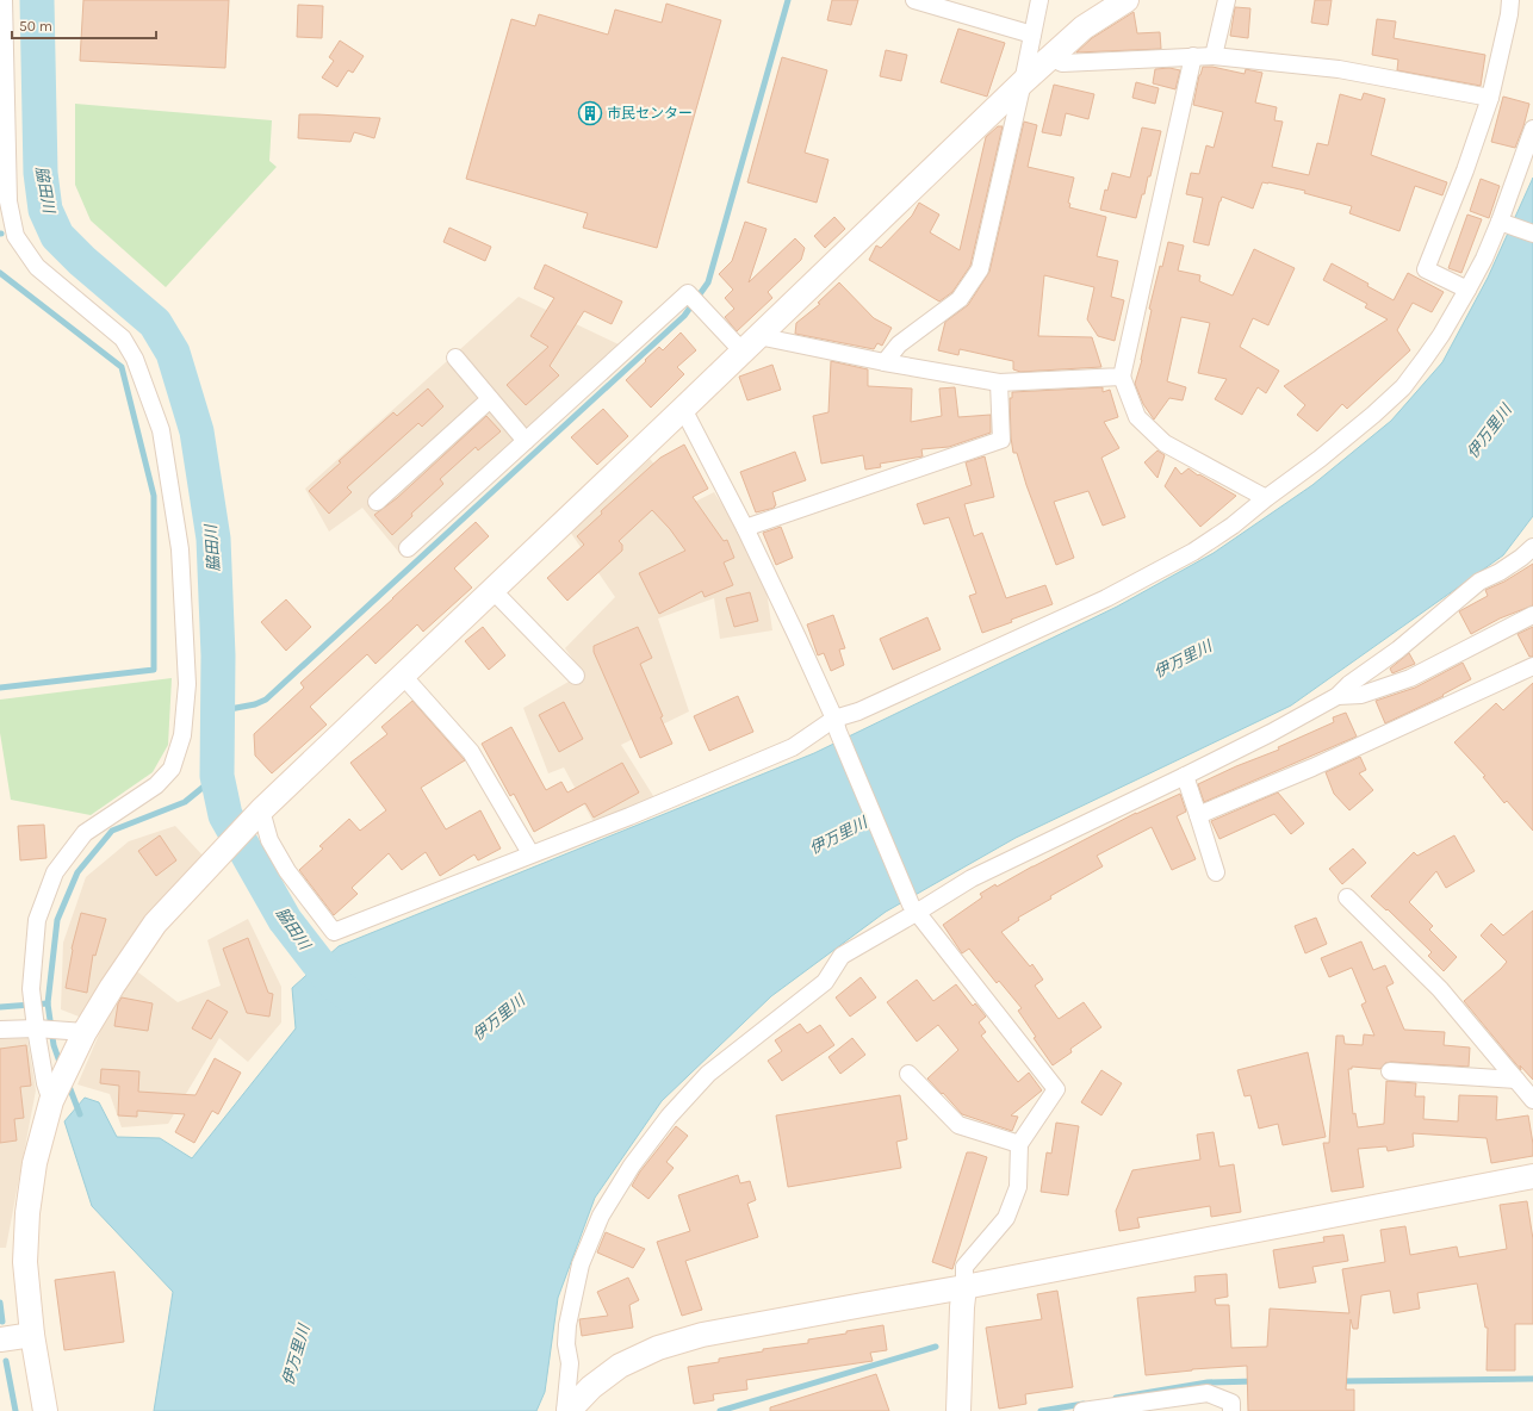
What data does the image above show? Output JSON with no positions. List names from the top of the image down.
{
  "water": ["脇田川", "伊万里川"],
  "places": {
    "building": ["市民センター"]
  },
  "scale_bar": "50 m"
}
